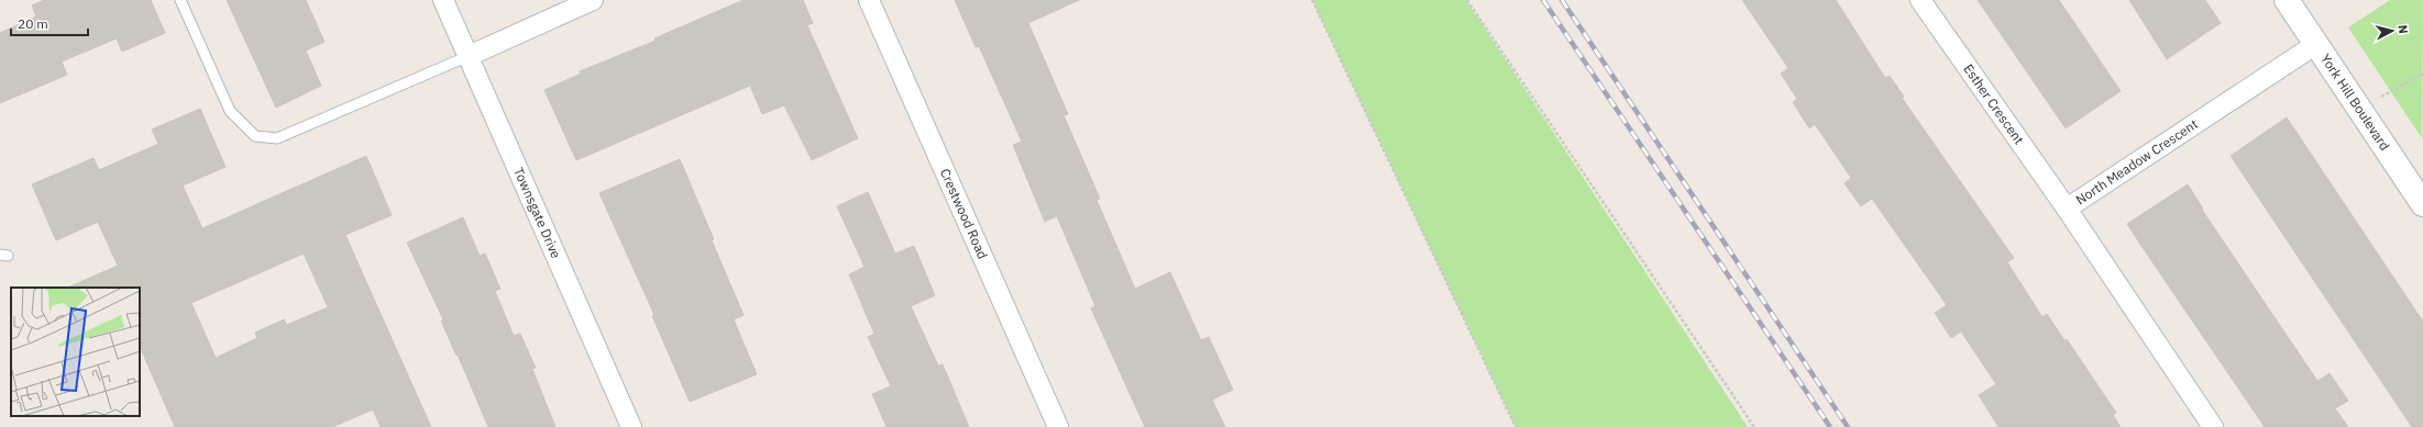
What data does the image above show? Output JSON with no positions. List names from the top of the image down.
{
  "streets": {
    "street": [
      "York Hill Boulevard",
      "Esther Crescent",
      "North Meadow Crescent",
      "Townsgate Drive",
      "Crestwood Road"
    ]
  },
  "crossings": [
    ["York Hill Boulevard", "North Meadow Crescent"],
    ["Esther Crescent", "North Meadow Crescent"]
  ],
  "scale_bar": "20 m",
  "north": "right"
}
